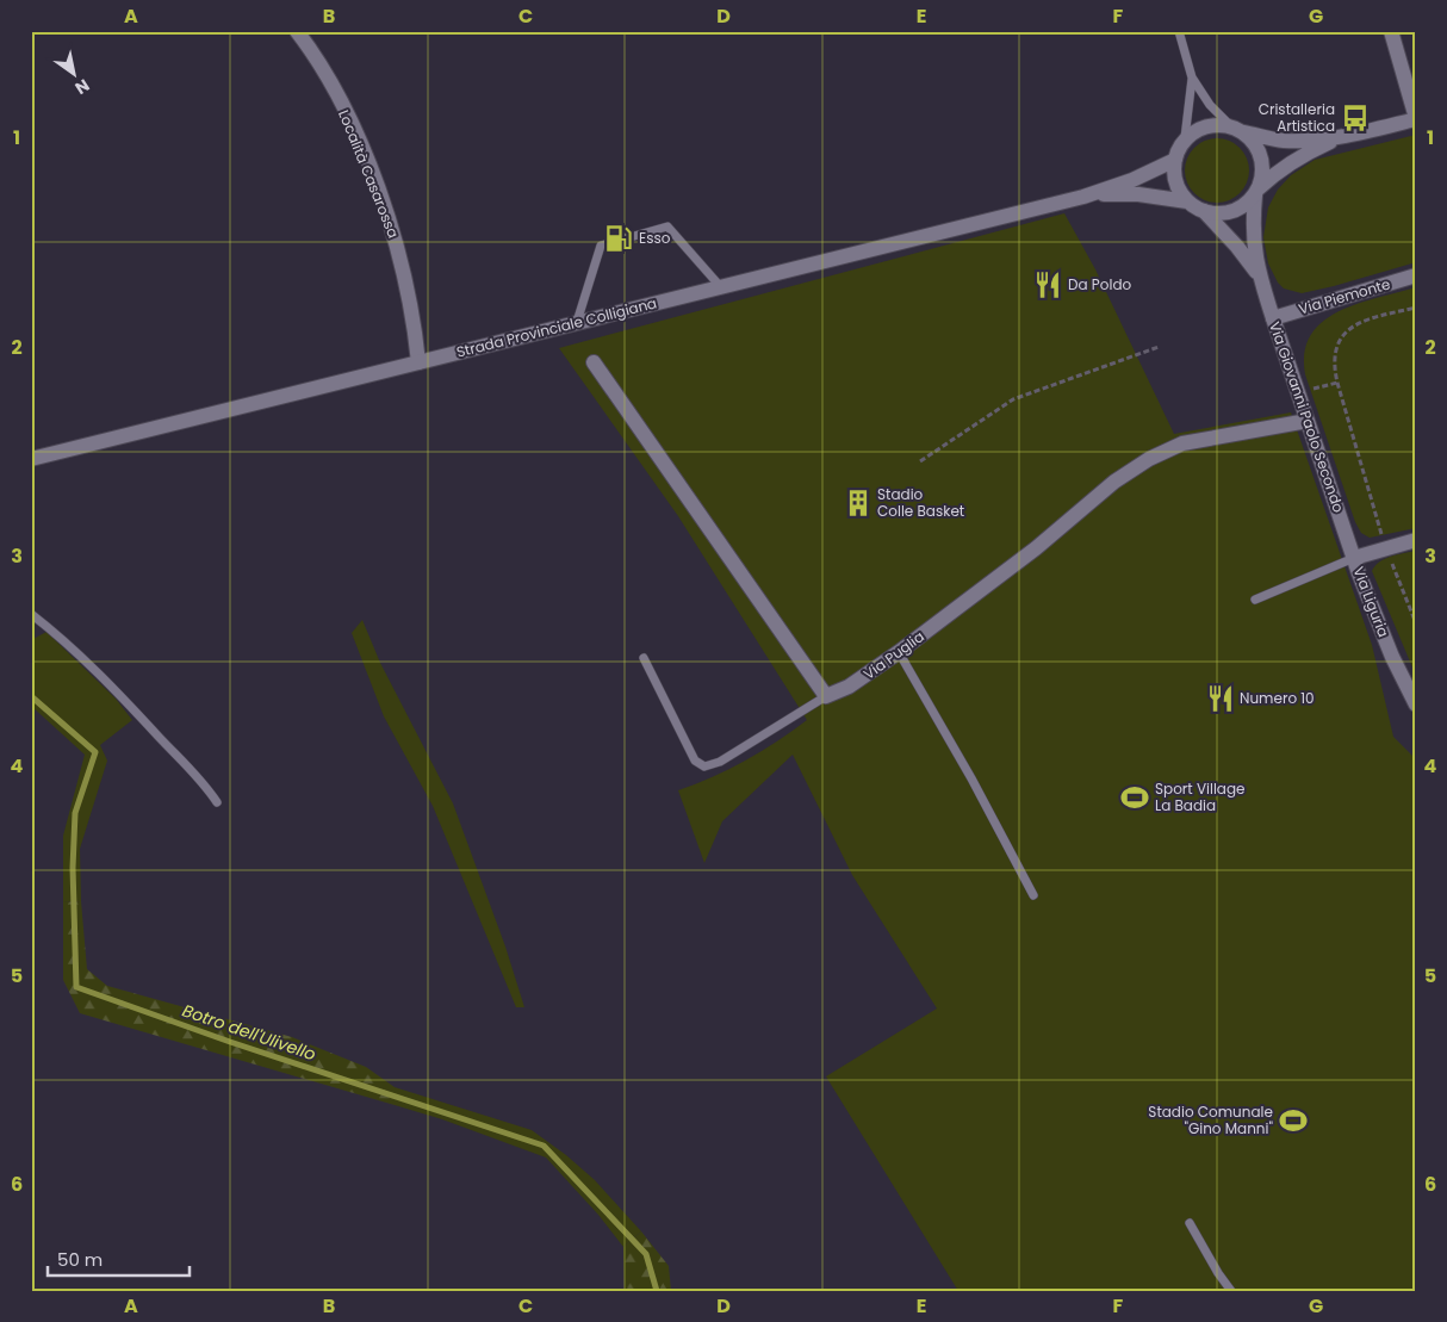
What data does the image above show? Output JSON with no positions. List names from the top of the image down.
{
  "streets": {
    "street": [
      "Località Casarossa",
      "Via Piemonte",
      "Strada Provinciale Colligiana",
      "Via Giovanni Paolo Secondo",
      "Via Liguria",
      "Via Puglia"
    ]
  },
  "crossings": [
    ["Località Casarossa", "Strada Provinciale Colligiana"],
    ["Via Piemonte", "Via Giovanni Paolo Secondo"],
    ["Strada Provinciale Colligiana", "Via Giovanni Paolo Secondo"],
    ["Via Giovanni Paolo Secondo", "Via Liguria"],
    ["Via Giovanni Paolo Secondo", "Via Puglia"]
  ],
  "water": ["Botro dell'Ulivello"],
  "places": {
    "bus stop": ["Cristalleria Artistica"],
    "fuel station": ["Esso"],
    "restaurant": ["Da Poldo", "Numero 10"],
    "building": ["Stadio Colle Basket"],
    "sports": ["Sport Village La Badia", "Stadio Comunale \"Gino Manni\""]
  },
  "scale_bar": "50 m",
  "north": "bottom right",
  "grid": {
    "columns": [
      "A",
      "B",
      "C",
      "D",
      "E",
      "F",
      "G"
    ],
    "rows": [
      "1",
      "2",
      "3",
      "4",
      "5",
      "6"
    ]
  }
}
